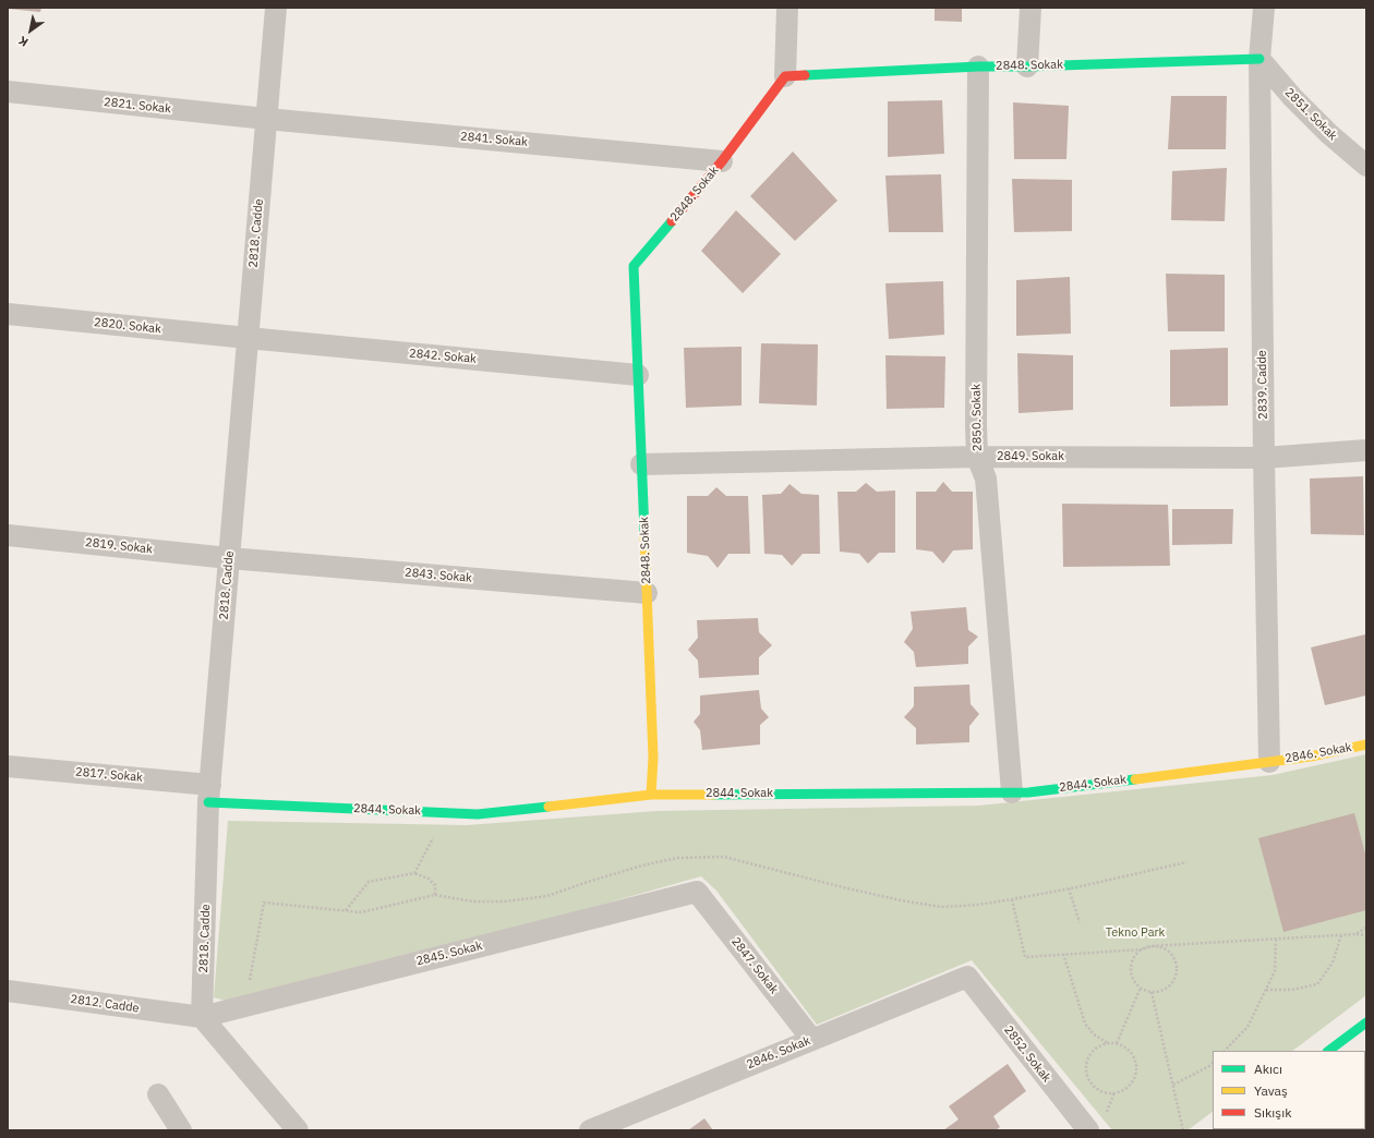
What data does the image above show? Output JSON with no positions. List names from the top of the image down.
{
  "streets": {
    "street": [
      "2848. Sokak",
      "2821. Sokak",
      "2851. Sokak",
      "2841. Sokak",
      "2818. Cadde",
      "2820. Sokak",
      "2842. Sokak",
      "2839. Cadde",
      "2850. Sokak",
      "2849. Sokak",
      "2819. Sokak",
      "2843. Sokak",
      "2846. Sokak",
      "2817. Sokak",
      "2844. Sokak",
      "2845. Sokak",
      "2847. Sokak",
      "2812. Cadde",
      "2852. Sokak"
    ]
  },
  "crossings": [
    ["2848. Sokak", "2851. Sokak"],
    ["2848. Sokak", "2841. Sokak"],
    ["2848. Sokak", "2842. Sokak"],
    ["2848. Sokak", "2839. Cadde"],
    ["2848. Sokak", "2850. Sokak"],
    ["2848. Sokak", "2849. Sokak"],
    ["2848. Sokak", "2843. Sokak"],
    ["2848. Sokak", "2844. Sokak"],
    ["2821. Sokak", "2841. Sokak"],
    ["2821. Sokak", "2818. Cadde"],
    ["2851. Sokak", "2839. Cadde"],
    ["2841. Sokak", "2818. Cadde"],
    ["2818. Cadde", "2820. Sokak"],
    ["2818. Cadde", "2842. Sokak"],
    ["2818. Cadde", "2819. Sokak"],
    ["2818. Cadde", "2843. Sokak"],
    ["2818. Cadde", "2817. Sokak"],
    ["2818. Cadde", "2844. Sokak"],
    ["2818. Cadde", "2845. Sokak"],
    ["2818. Cadde", "2812. Cadde"],
    ["2820. Sokak", "2842. Sokak"],
    ["2839. Cadde", "2849. Sokak"],
    ["2839. Cadde", "2846. Sokak"],
    ["2839. Cadde", "2844. Sokak"],
    ["2850. Sokak", "2849. Sokak"],
    ["2850. Sokak", "2844. Sokak"],
    ["2819. Sokak", "2843. Sokak"],
    ["2846. Sokak", "2844. Sokak"],
    ["2846. Sokak", "2847. Sokak"],
    ["2846. Sokak", "2852. Sokak"],
    ["2817. Sokak", "2844. Sokak"],
    ["2845. Sokak", "2847. Sokak"],
    ["2845. Sokak", "2812. Cadde"]
  ],
  "parks": ["Tekno Park"],
  "legend": ["Akıcı", "Yavaş", "Sıkışık"],
  "north": "bottom left"
}
